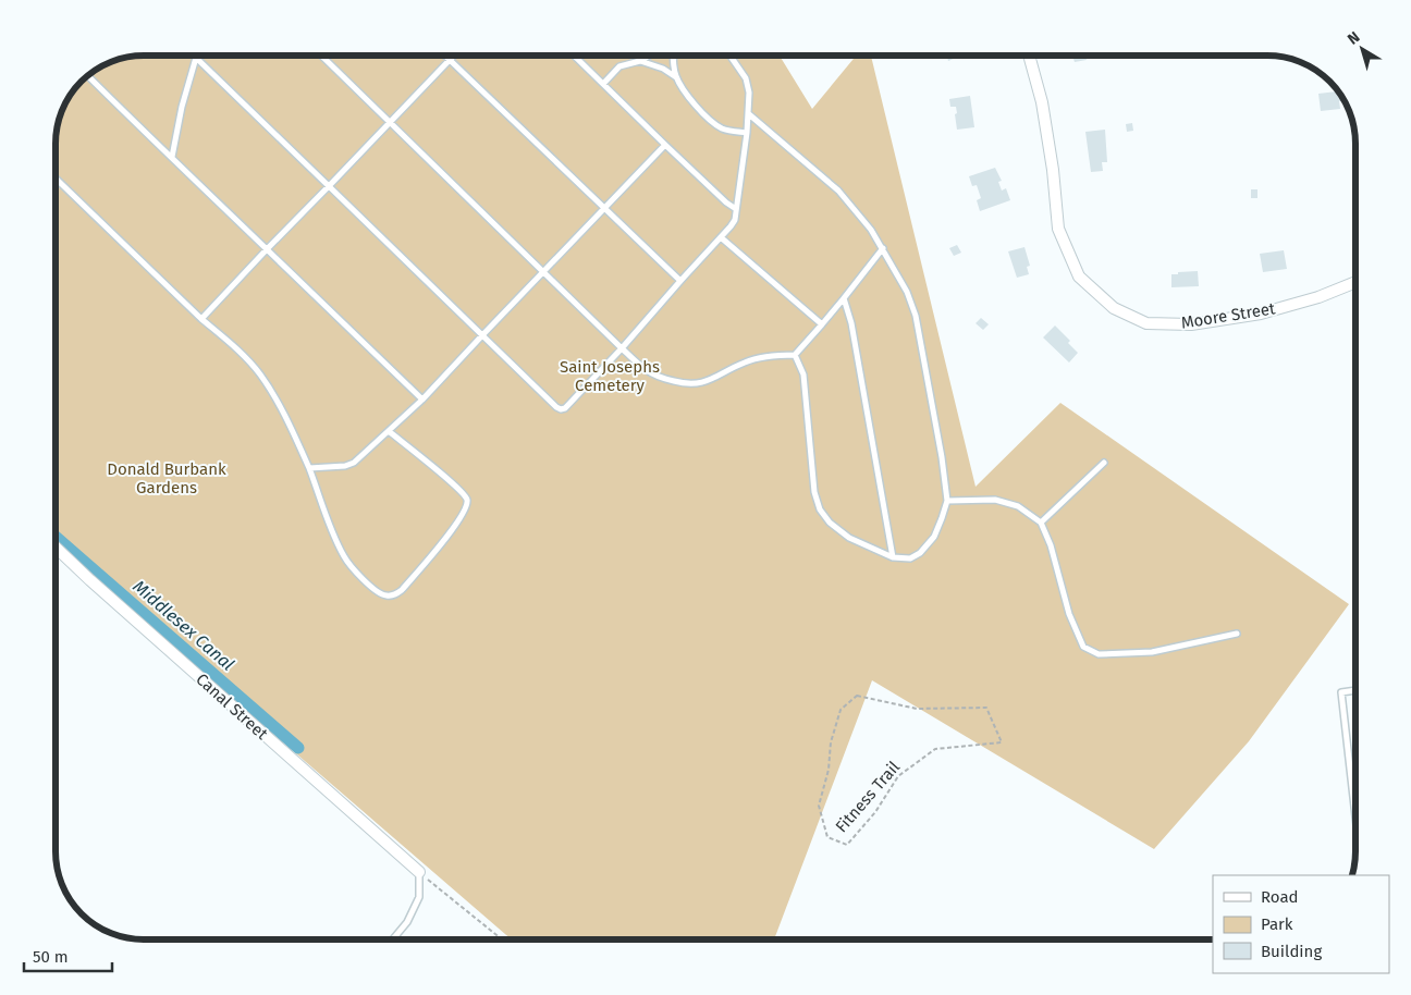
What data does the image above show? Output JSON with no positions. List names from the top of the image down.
{
  "streets": {
    "street": ["Moore Street", "Canal Street"],
    "path": ["Fitness Trail"]
  },
  "water": ["Middlesex Canal"],
  "parks": ["Saint Josephs Cemetery", "Donald Burbank Gardens"],
  "legend": ["Road", "Park", "Building"],
  "scale_bar": "50 m",
  "north": "top left"
}
